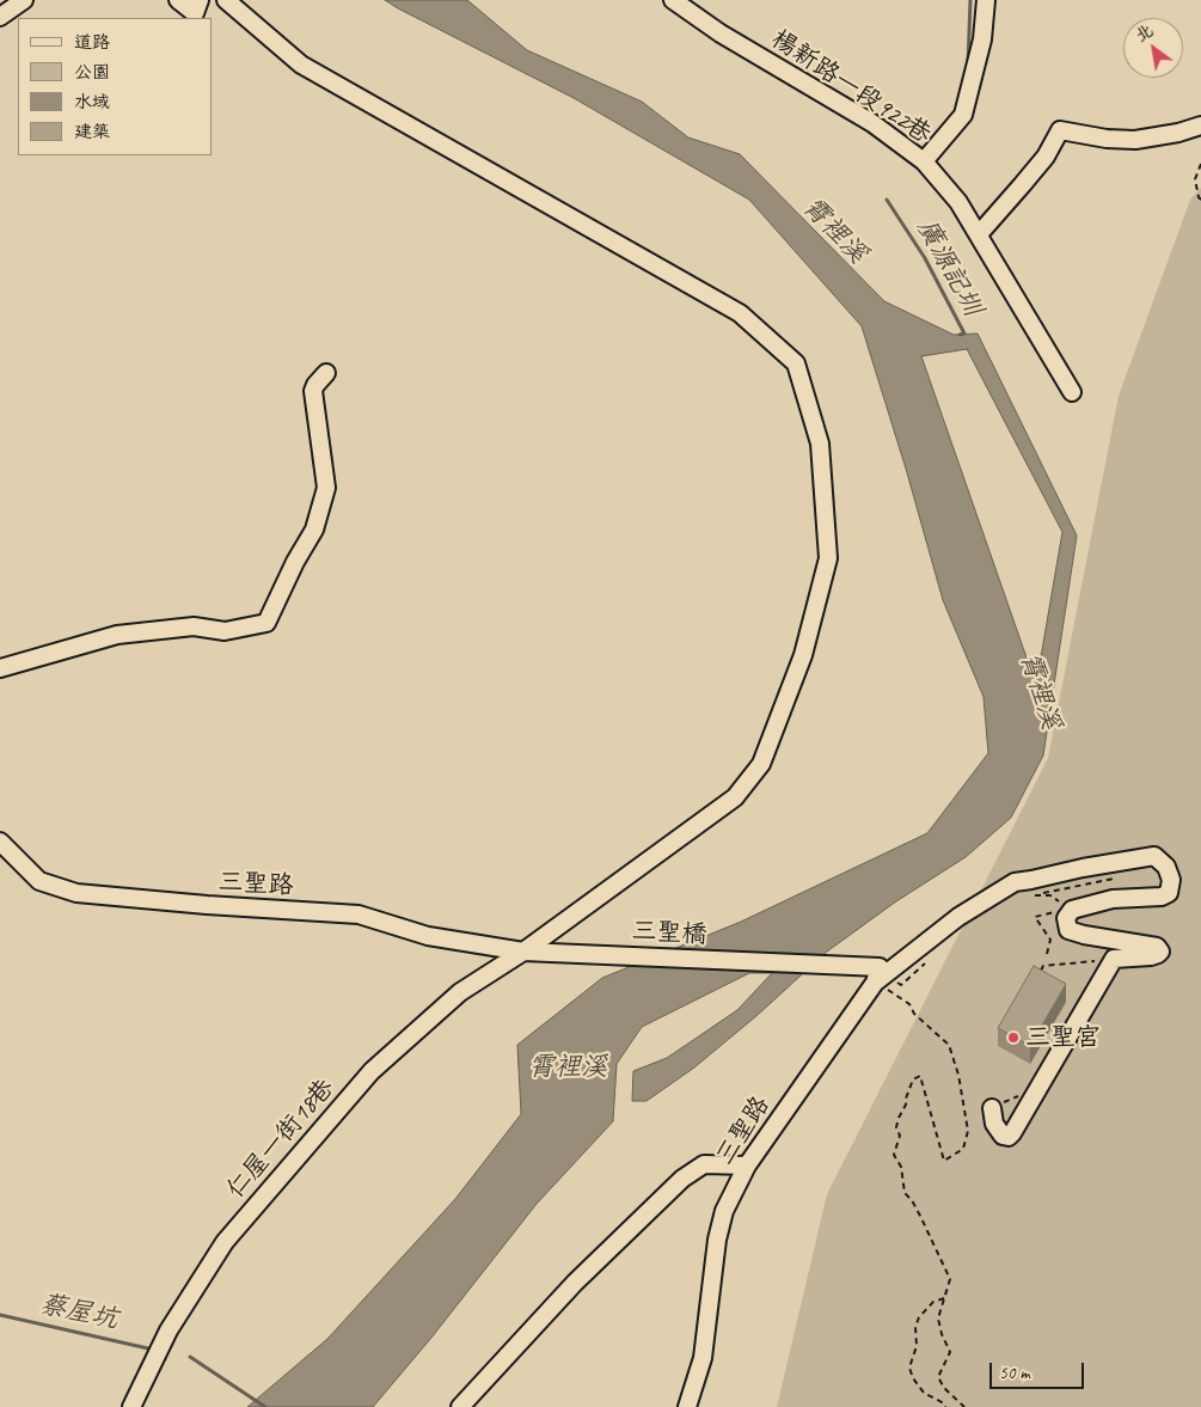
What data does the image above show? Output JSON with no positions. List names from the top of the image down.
{
  "streets": {
    "street": [
      "楊新路一段922巷",
      "三聖路",
      "三聖橋",
      "仁屋一街18巷"
    ]
  },
  "crossings": [
    ["三聖路", "三聖橋"],
    ["三聖路", "仁屋一街18巷"],
    ["三聖橋", "仁屋一街18巷"]
  ],
  "water": ["霄裡溪", "廣源記圳", "蔡屋坑"],
  "places": ["三聖宮"],
  "legend": [
    "道路",
    "公園",
    "水域",
    "建築"
  ],
  "scale_bar": "50 m",
  "north": "top left"
}
